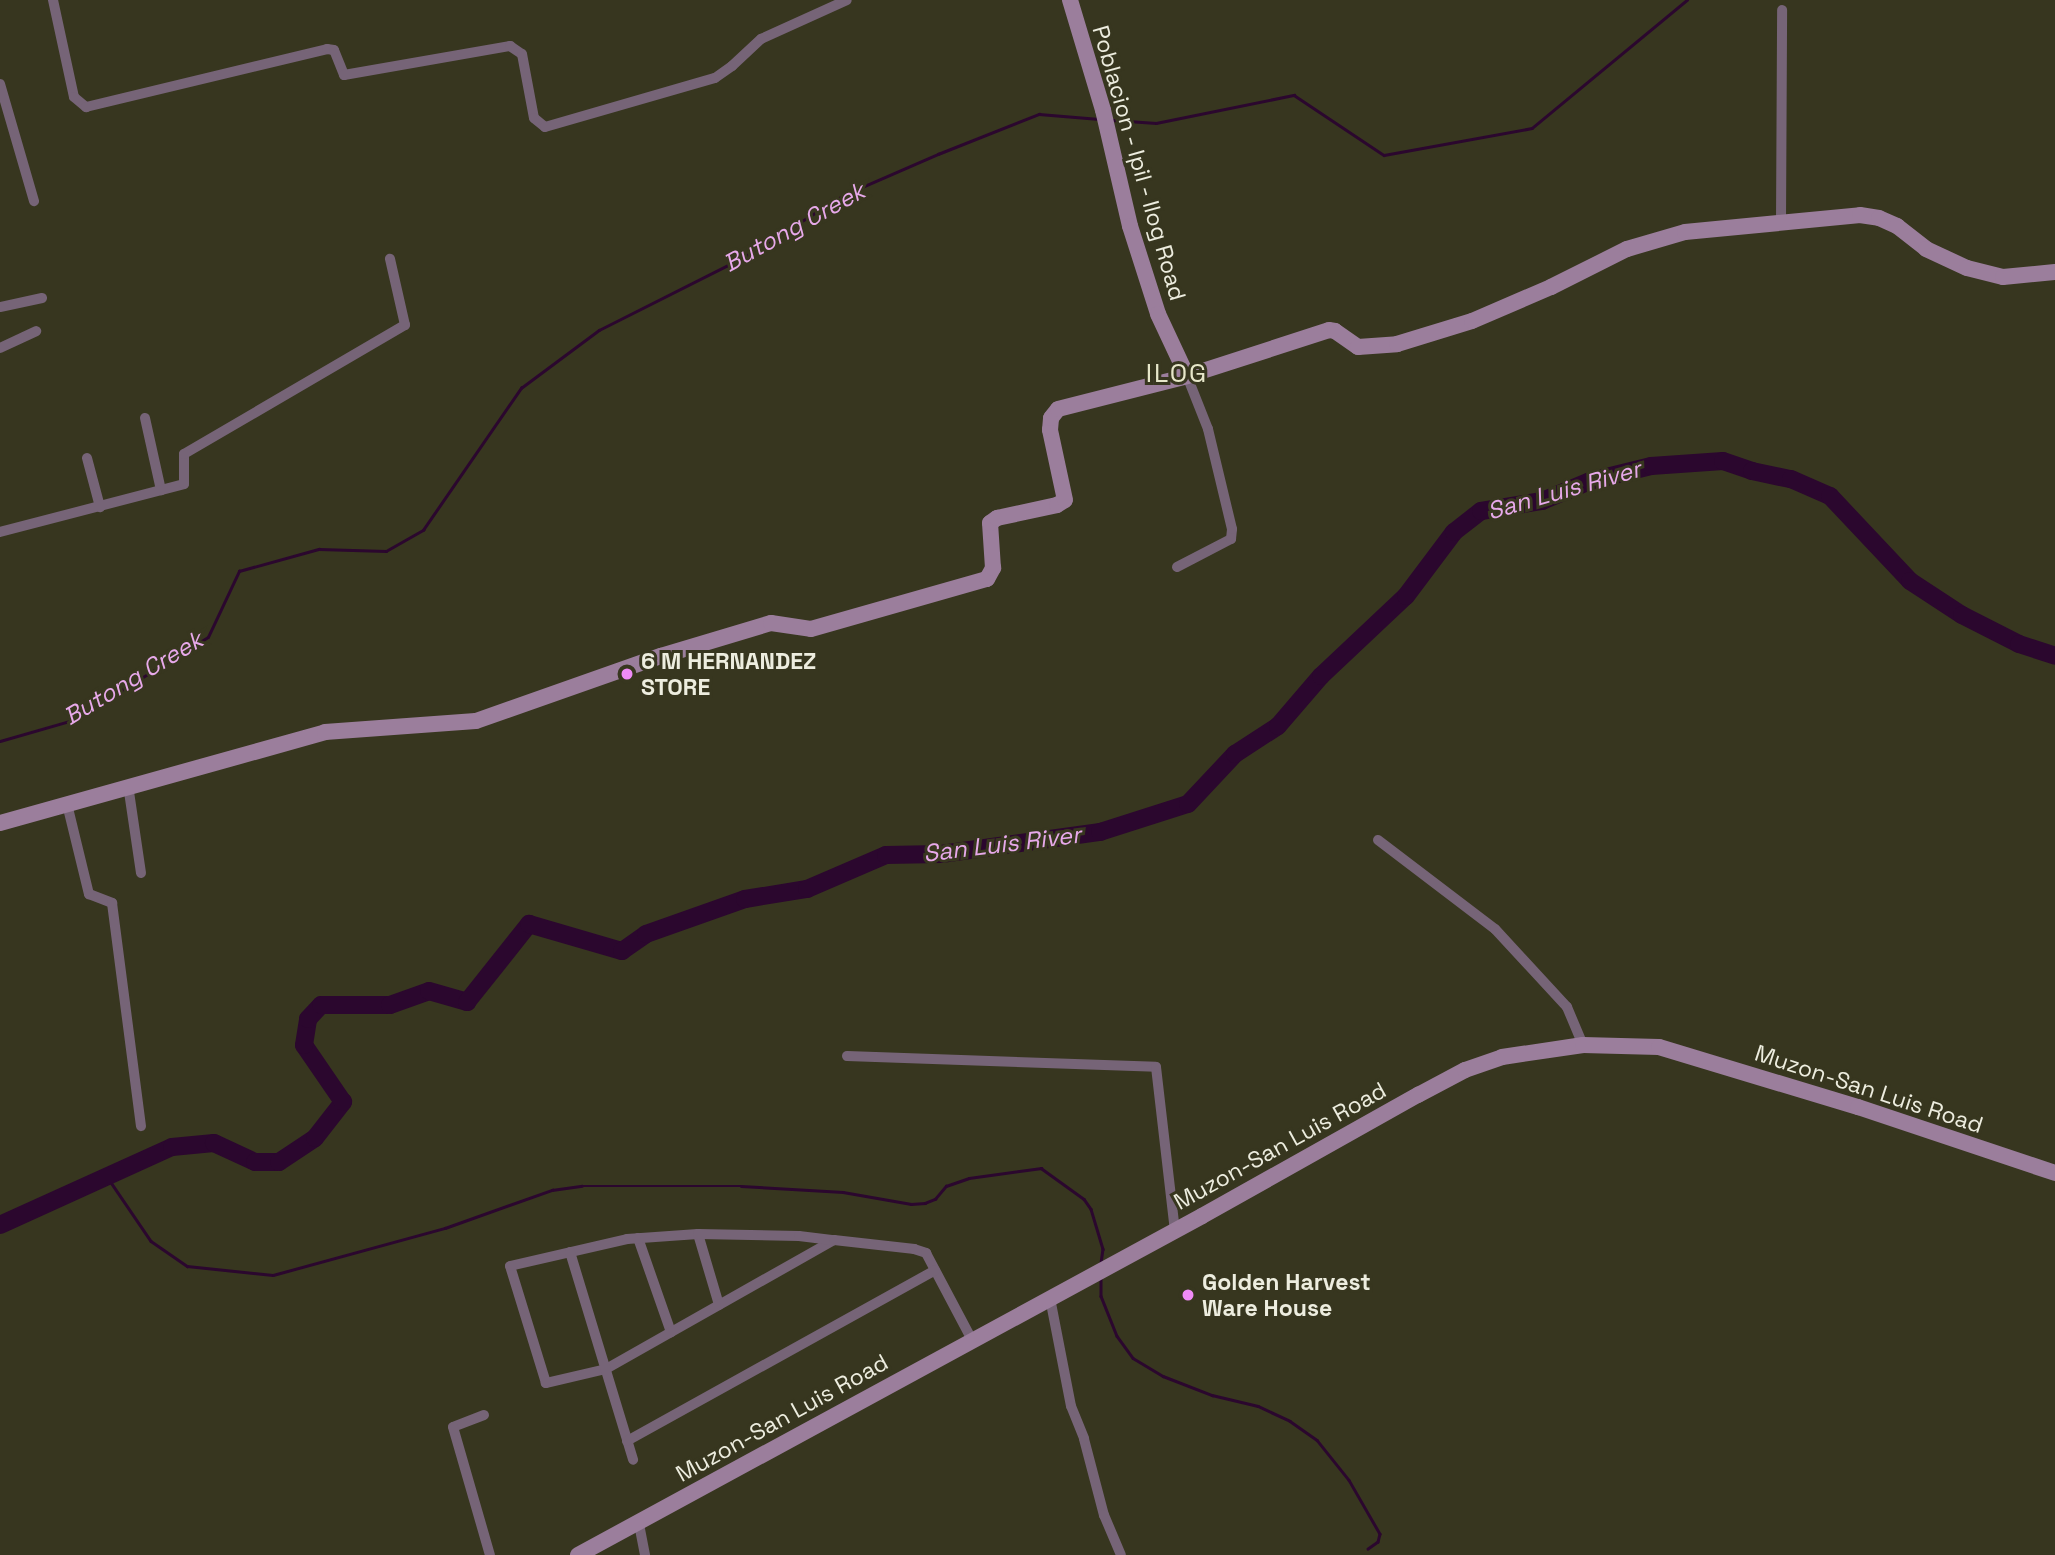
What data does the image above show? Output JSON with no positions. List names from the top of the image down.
{
  "streets": {
    "street": ["Poblacion - Ipil - Ilog Road", "Muzon-San Luis Road"]
  },
  "districts": ["ILOG"],
  "water": ["Butong Creek", "San Luis River"],
  "places": ["6 M HERNANDEZ STORE", "Golden Harvest Ware House"]
}
